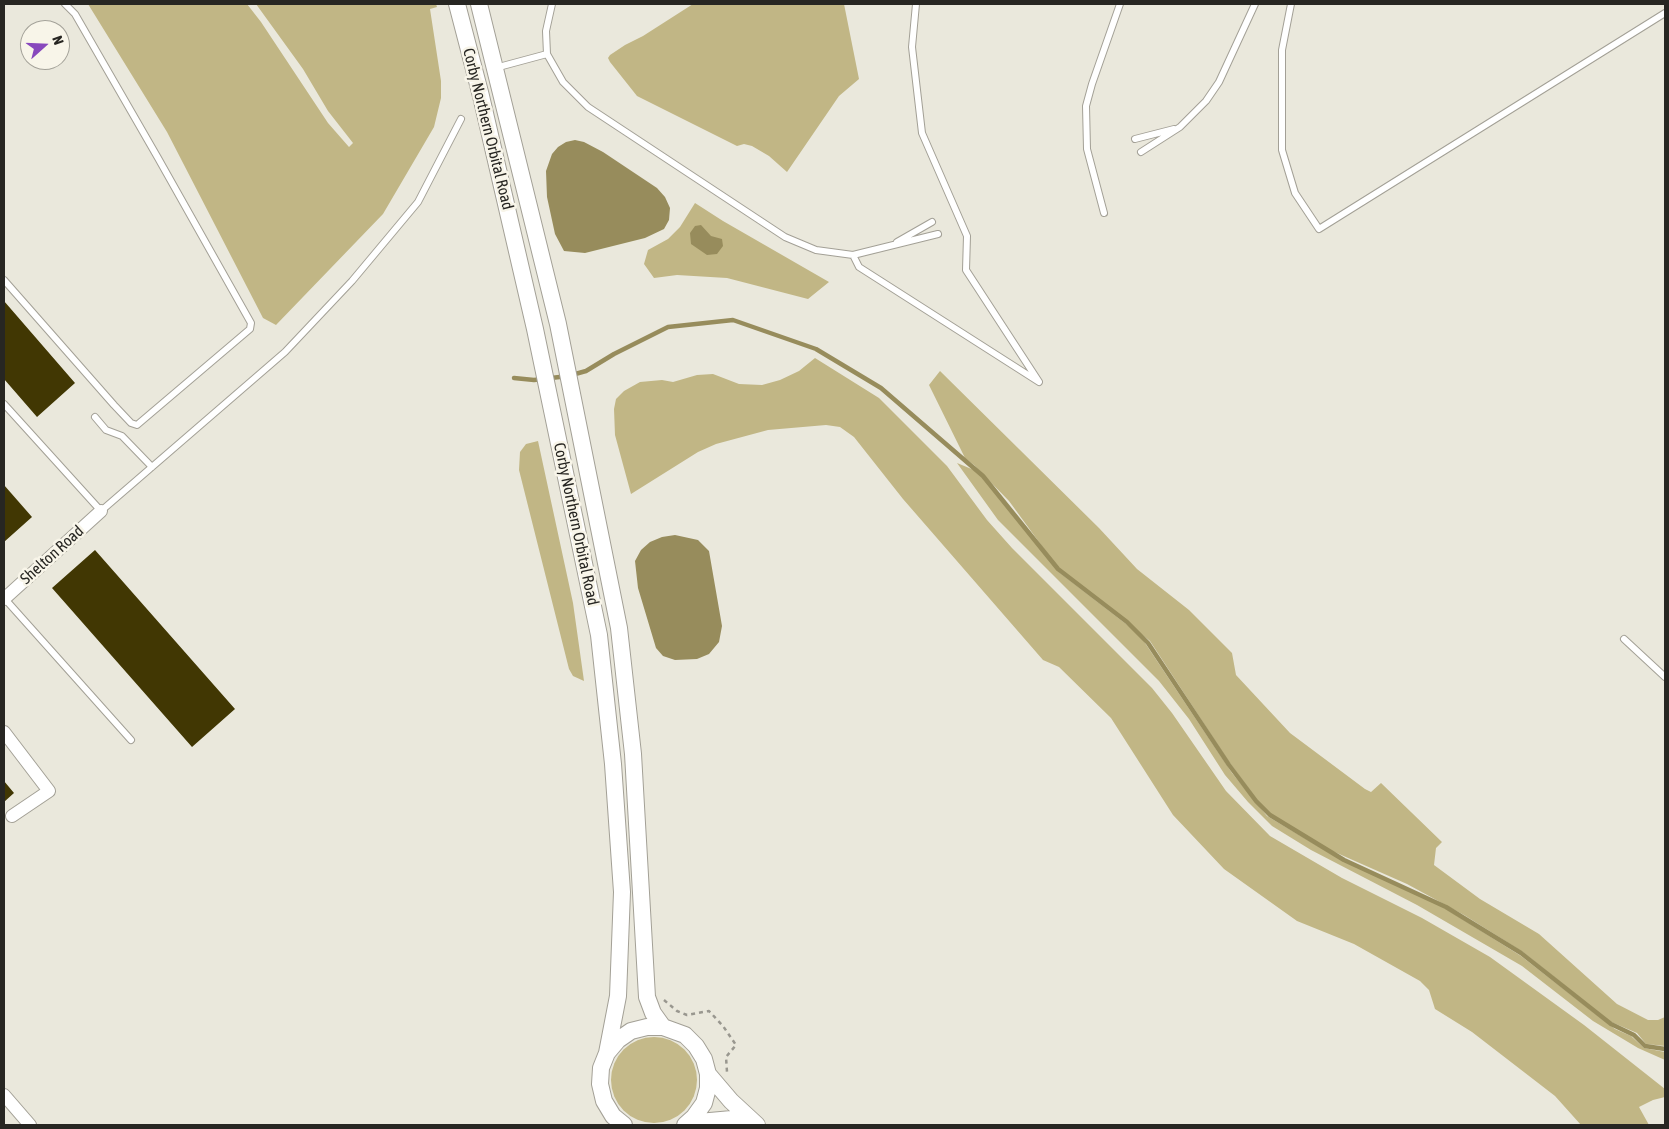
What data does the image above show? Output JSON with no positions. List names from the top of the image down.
{
  "streets": {
    "street": ["Corby Northern Orbital Road", "Shelton Road"]
  },
  "north": "right"
}
